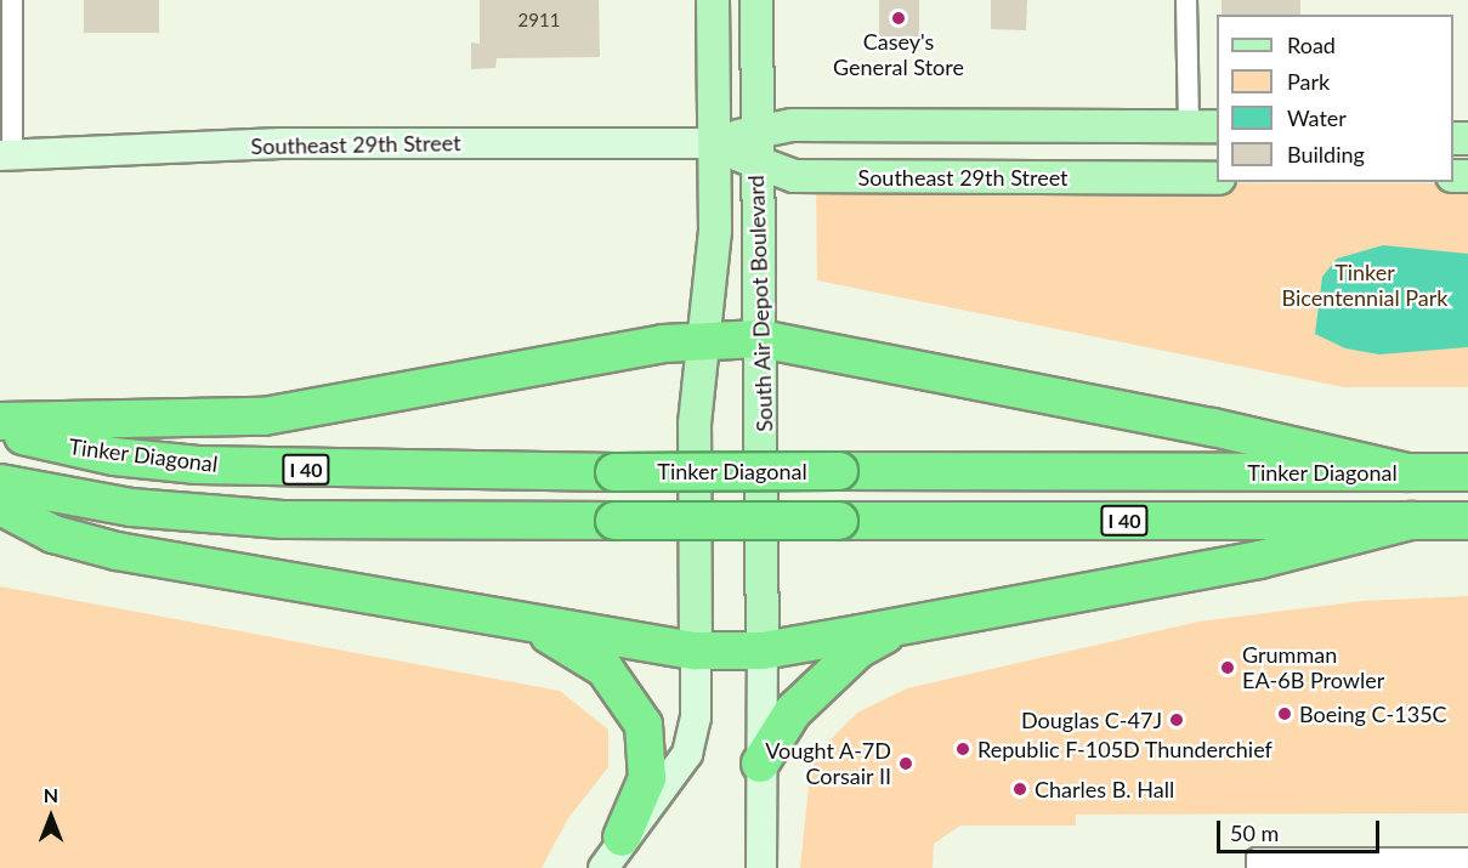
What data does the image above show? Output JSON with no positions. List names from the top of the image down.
{
  "streets": {
    "highway": ["Tinker Diagonal", "I 40"],
    "main road": ["Southeast 29th Street", "South Air Depot Boulevard"]
  },
  "crossings": [
    ["Southeast 29th Street", "South Air Depot Boulevard"]
  ],
  "parks": ["Tinker Bicentennial Park"],
  "places": [
    "Casey's General Store",
    "Grumman EA-6B Prowler",
    "Boeing C-135C",
    "Douglas C-47J",
    "Republic F-105D Thunderchief",
    "Vought A-7D Corsair II",
    "Charles B. Hall"
  ],
  "house_numbers": ["2911"],
  "legend": [
    "Road",
    "Park",
    "Water",
    "Building"
  ],
  "scale_bar": "50 m",
  "north": "top"
}
